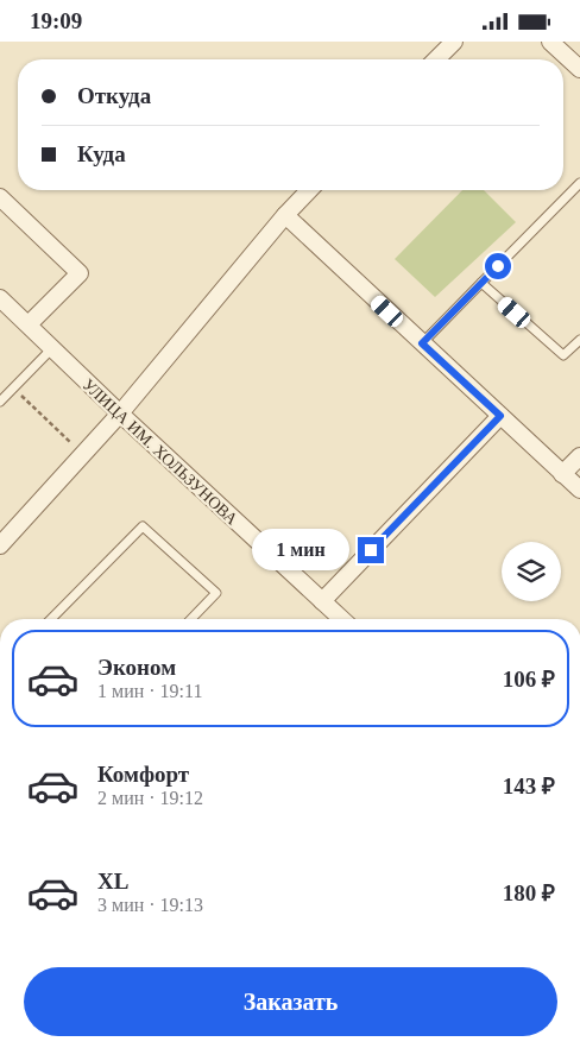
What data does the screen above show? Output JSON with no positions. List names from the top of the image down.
{
  "streets": {
    "street": ["УЛИЦА ИМ. ХОЛЬЗУНОВА"]
  },
  "page": {
    "status": "19:09",
    "banner": ["Откуда", "Куда"],
    "bubble": "1 мин",
    "list": [
      {
        "name": "Эконом",
        "note": "1 мин · 19:11",
        "value": "106 ₽"
      },
      {
        "name": "Комфорт",
        "note": "2 мин · 19:12",
        "value": "143 ₽"
      },
      {
        "name": "XL",
        "note": "3 мин · 19:13",
        "value": "180 ₽"
      }
    ],
    "buttons": "Заказать"
  }
}
